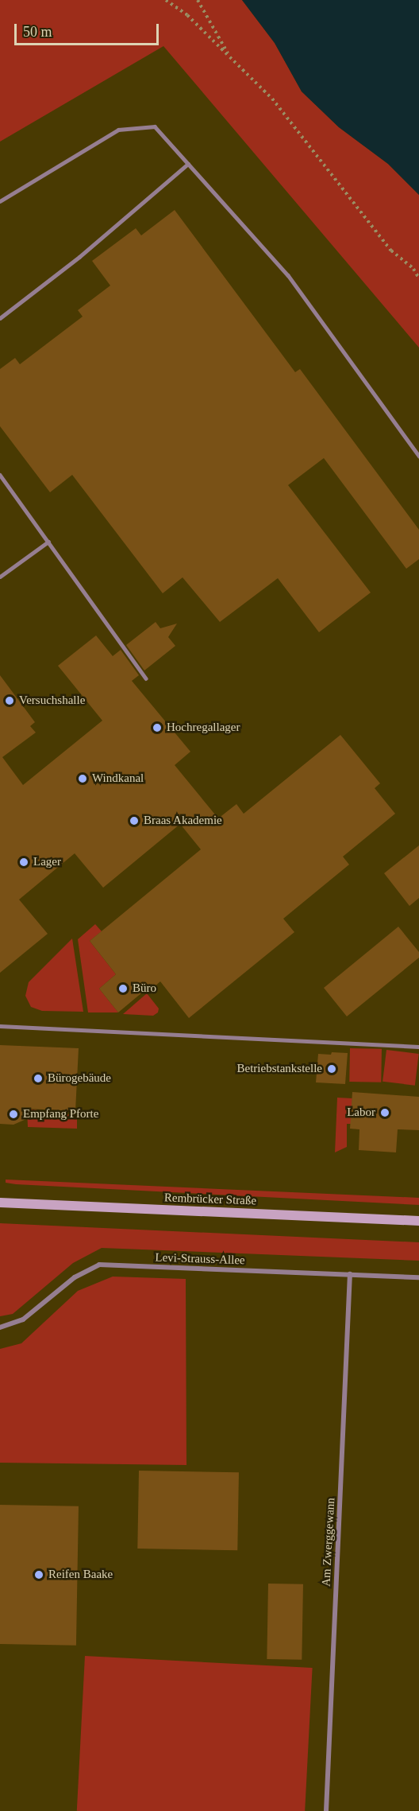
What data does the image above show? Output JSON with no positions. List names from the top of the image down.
{
  "streets": {
    "main road": ["Rembrücker Straße"],
    "street": ["Levi-Strauss-Allee", "Am Zwerggewann"]
  },
  "crossings": [
    ["Levi-Strauss-Allee", "Am Zwerggewann"]
  ],
  "places": [
    "Versuchshalle",
    "Hochregallager",
    "Windkanal",
    "Braas Akademie",
    "Lager",
    "Büro",
    "Betriebstankstelle",
    "Bürogebäude",
    "Labor",
    "Empfang Pforte",
    "Reifen Baake"
  ],
  "scale_bar": "50 m"
}
